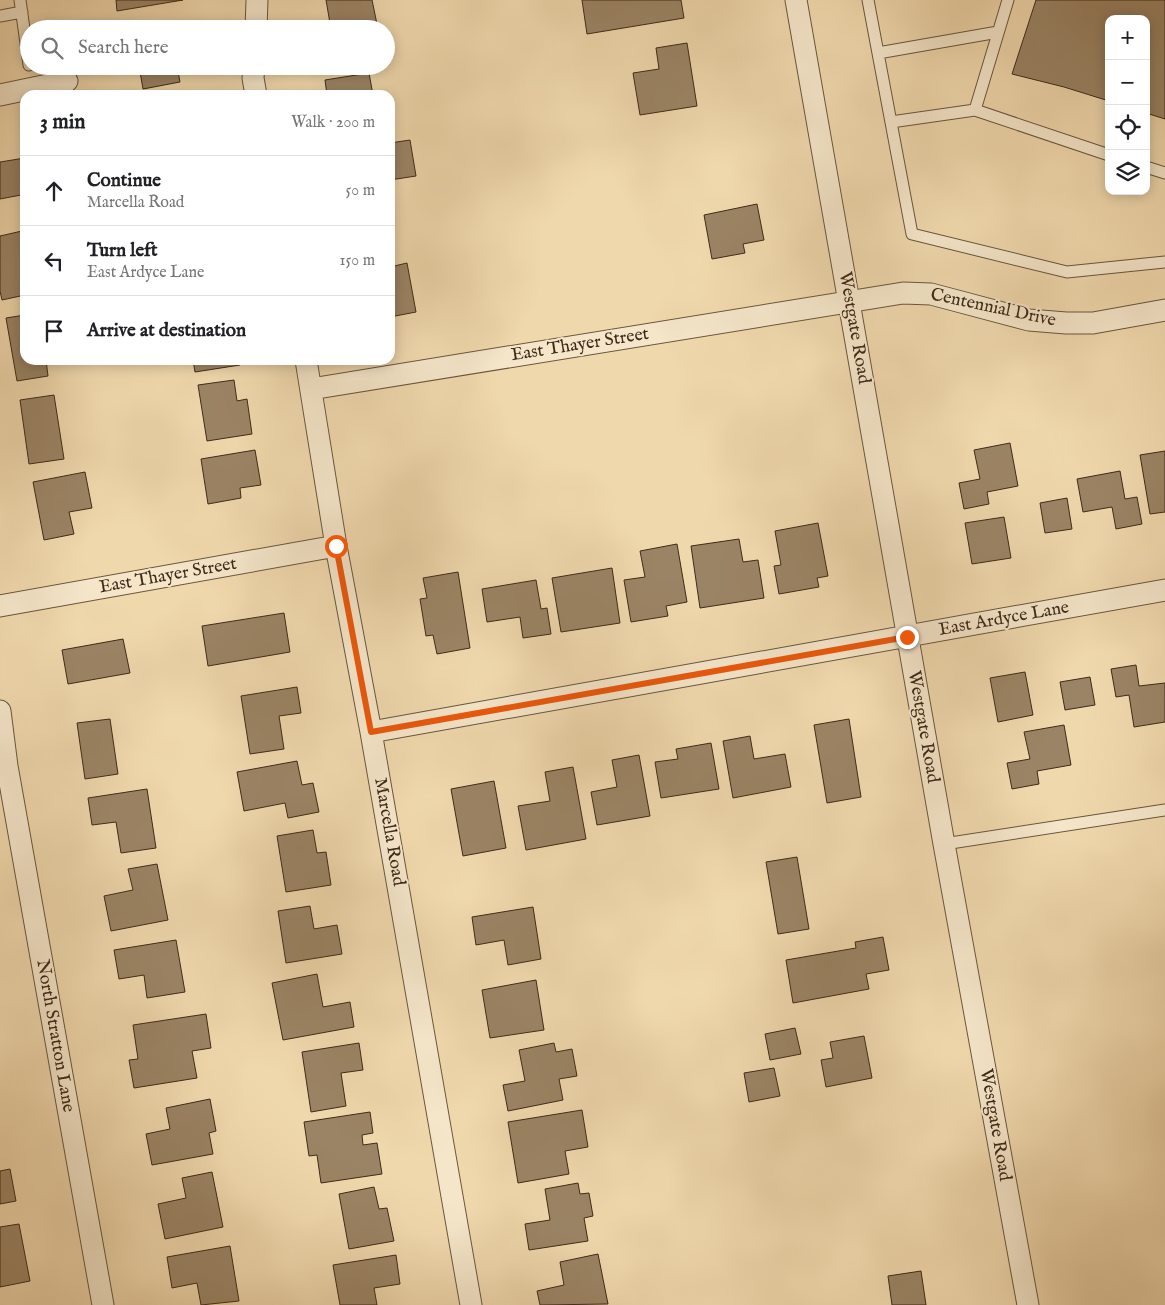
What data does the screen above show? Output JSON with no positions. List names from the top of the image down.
{
  "streets": {
    "street": [
      "Centennial Drive",
      "Westgate Road",
      "East Thayer Street",
      "East Ardyce Lane",
      "Marcella Road",
      "North Stratton Lane"
    ]
  },
  "crossings": [
    ["Centennial Drive", "Westgate Road"],
    ["Centennial Drive", "East Thayer Street"],
    ["Westgate Road", "East Thayer Street"],
    ["Westgate Road", "East Ardyce Lane"],
    ["East Thayer Street", "Marcella Road"],
    ["East Ardyce Lane", "Marcella Road"]
  ],
  "page": {
    "map_buttons": ["+", "−"],
    "search": "Search here",
    "heading": ["3 min", "Walk · 200 m"],
    "list": [
      ["Continue", "Marcella Road", "50 m"],
      ["Turn left", "East Ardyce Lane", "150 m"],
      "Arrive at destination"
    ]
  }
}
